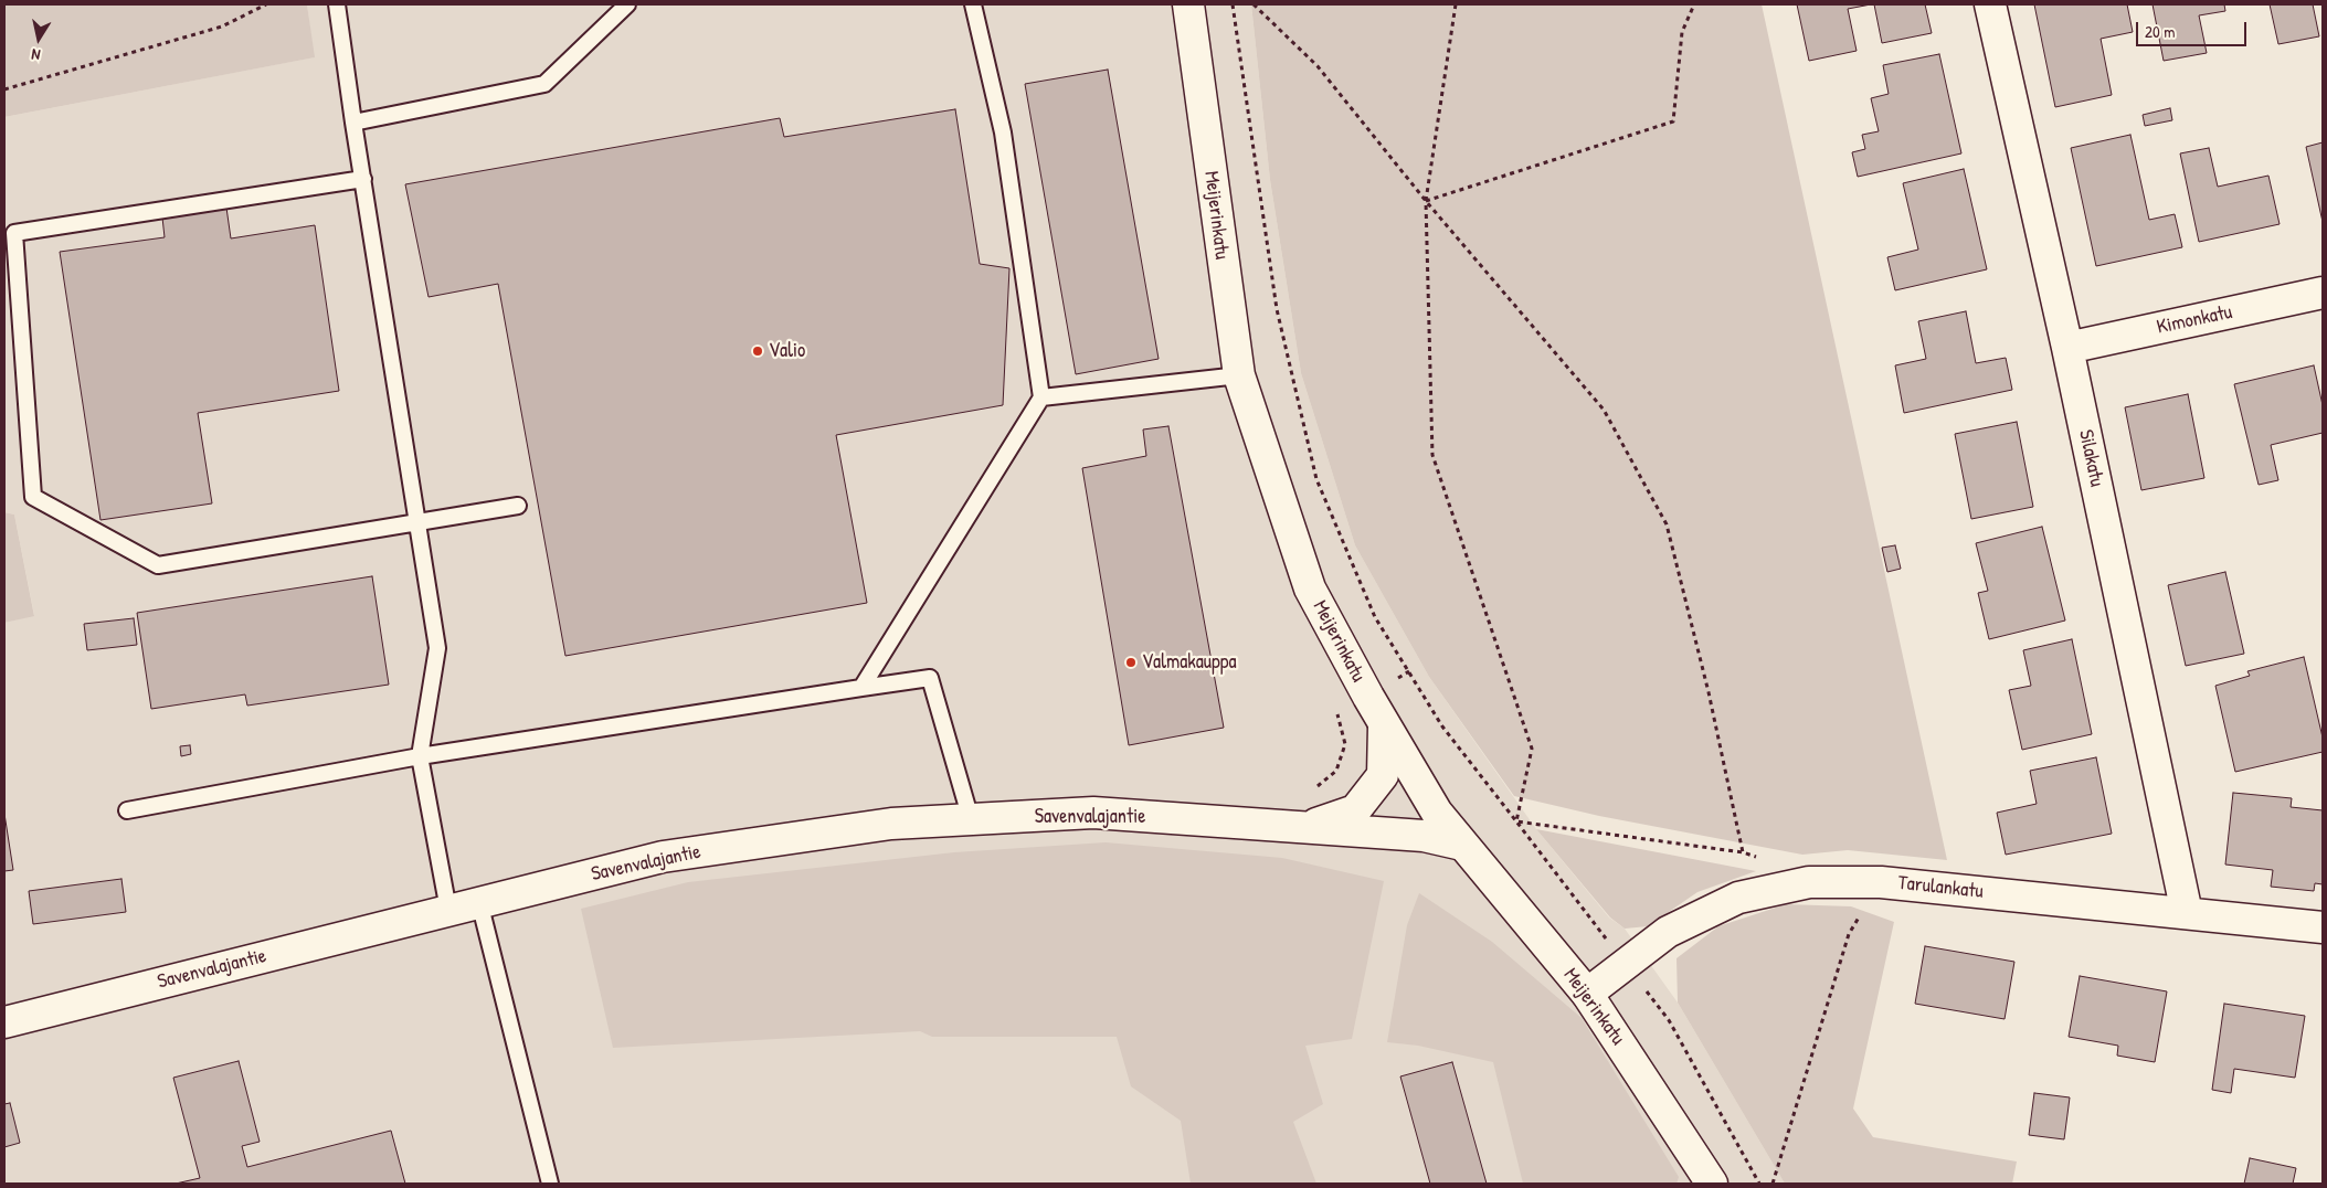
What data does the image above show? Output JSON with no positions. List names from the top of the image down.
{
  "streets": {
    "street": [
      "Meijerinkatu",
      "Kimonkatu",
      "Silakatu",
      "Savenvalajantie",
      "Tarulankatu"
    ]
  },
  "crossings": [
    ["Meijerinkatu", "Savenvalajantie"],
    ["Meijerinkatu", "Tarulankatu"],
    ["Kimonkatu", "Silakatu"],
    ["Silakatu", "Tarulankatu"]
  ],
  "places": ["Valio", "Valmakauppa"],
  "scale_bar": "20 m",
  "north": "bottom"
}
